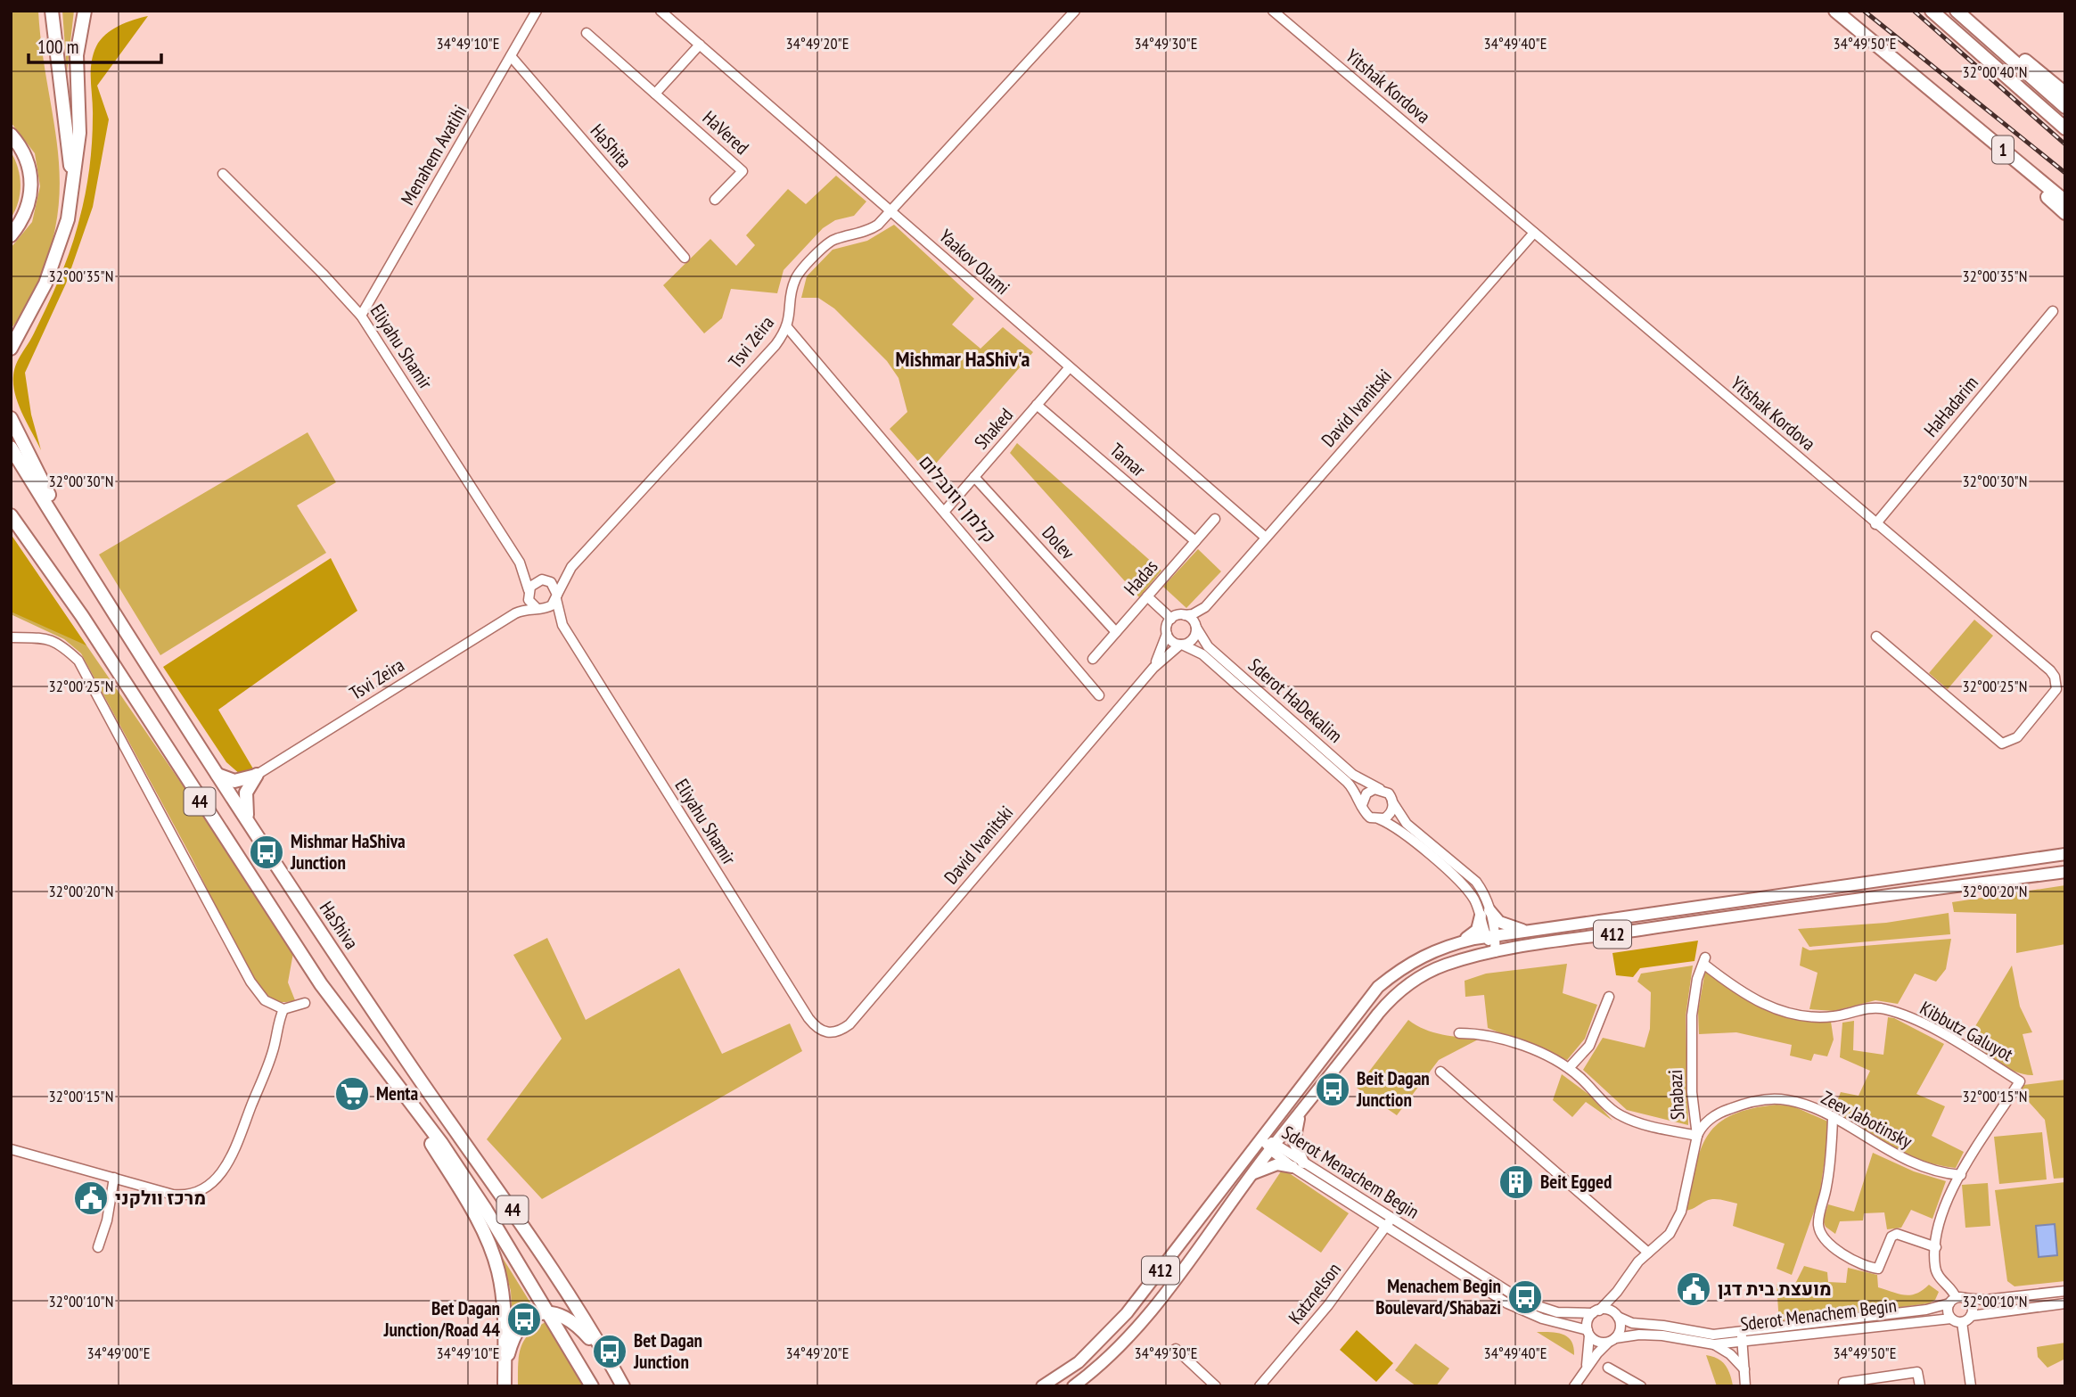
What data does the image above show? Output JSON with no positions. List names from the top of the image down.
{
  "streets": {
    "highway": ["1", "44", "HaShiva"],
    "main road": ["412"],
    "street": [
      "Yitshak Kordova",
      "HaVered",
      "HaShita",
      "Menahem Avatihi",
      "Yaakov Olami",
      "Tsvi Zeira",
      "Eliyahu Shamir",
      "HaHadarim",
      "David Ivanitski",
      "Shaked",
      "Tamar",
      "קלמן רוזנבלום",
      "Dolev",
      "Hadas",
      "Sderot HaDekalim",
      "Kibbutz Galuyot",
      "Shabazi",
      "Zeev Jabotinsky",
      "Sderot Menachem Begin",
      "Katznelson"
    ]
  },
  "crossings": [
    ["Yitshak Kordova", "HaHadarim"],
    ["Yitshak Kordova", "David Ivanitski"],
    ["HaShita", "Menahem Avatihi"],
    ["Menahem Avatihi", "Eliyahu Shamir"],
    ["Yaakov Olami", "Tsvi Zeira"],
    ["Yaakov Olami", "David Ivanitski"],
    ["Yaakov Olami", "Shaked"],
    ["Tsvi Zeira", "Eliyahu Shamir"],
    ["Tsvi Zeira", "קלמן רוזנבלום"],
    ["Eliyahu Shamir", "David Ivanitski"],
    ["David Ivanitski", "Sderot HaDekalim"],
    ["Shaked", "Tamar"],
    ["Shaked", "קלמן רוזנבלום"],
    ["Shaked", "Dolev"],
    ["Tamar", "Hadas"],
    ["Dolev", "Hadas"],
    ["412", "Sderot Menachem Begin"],
    ["Kibbutz Galuyot", "Shabazi"],
    ["Kibbutz Galuyot", "Zeev Jabotinsky"],
    ["Kibbutz Galuyot", "Sderot Menachem Begin"],
    ["Shabazi", "Zeev Jabotinsky"],
    ["Shabazi", "Sderot Menachem Begin"],
    ["Sderot Menachem Begin", "Katznelson"]
  ],
  "districts": ["Mishmar HaShiv'a"],
  "places": {
    "bus stop": [
      "Mishmar HaShiva Junction",
      "Beit Dagan Junction",
      "Menachem Begin Boulevard/Shabazi",
      "Bet Dagan Junction/Road 44",
      "Bet Dagan Junction"
    ],
    "supermarket": ["Menta"],
    "building": ["Beit Egged"],
    "public building": ["מרכז וולקני", "מועצת בית דגן"]
  },
  "scale_bar": "100 m",
  "coordinates": [
    "34°49'10\"E",
    "34°49'20\"E",
    "34°49'30\"E",
    "34°49'40\"E",
    "34°49'50\"E",
    "32°00'40\"N",
    "32°00'35\"N",
    "32°00'30\"N",
    "32°00'25\"N",
    "32°00'20\"N",
    "32°00'15\"N",
    "32°00'10\"N",
    "34°49'00\"E"
  ]
}
